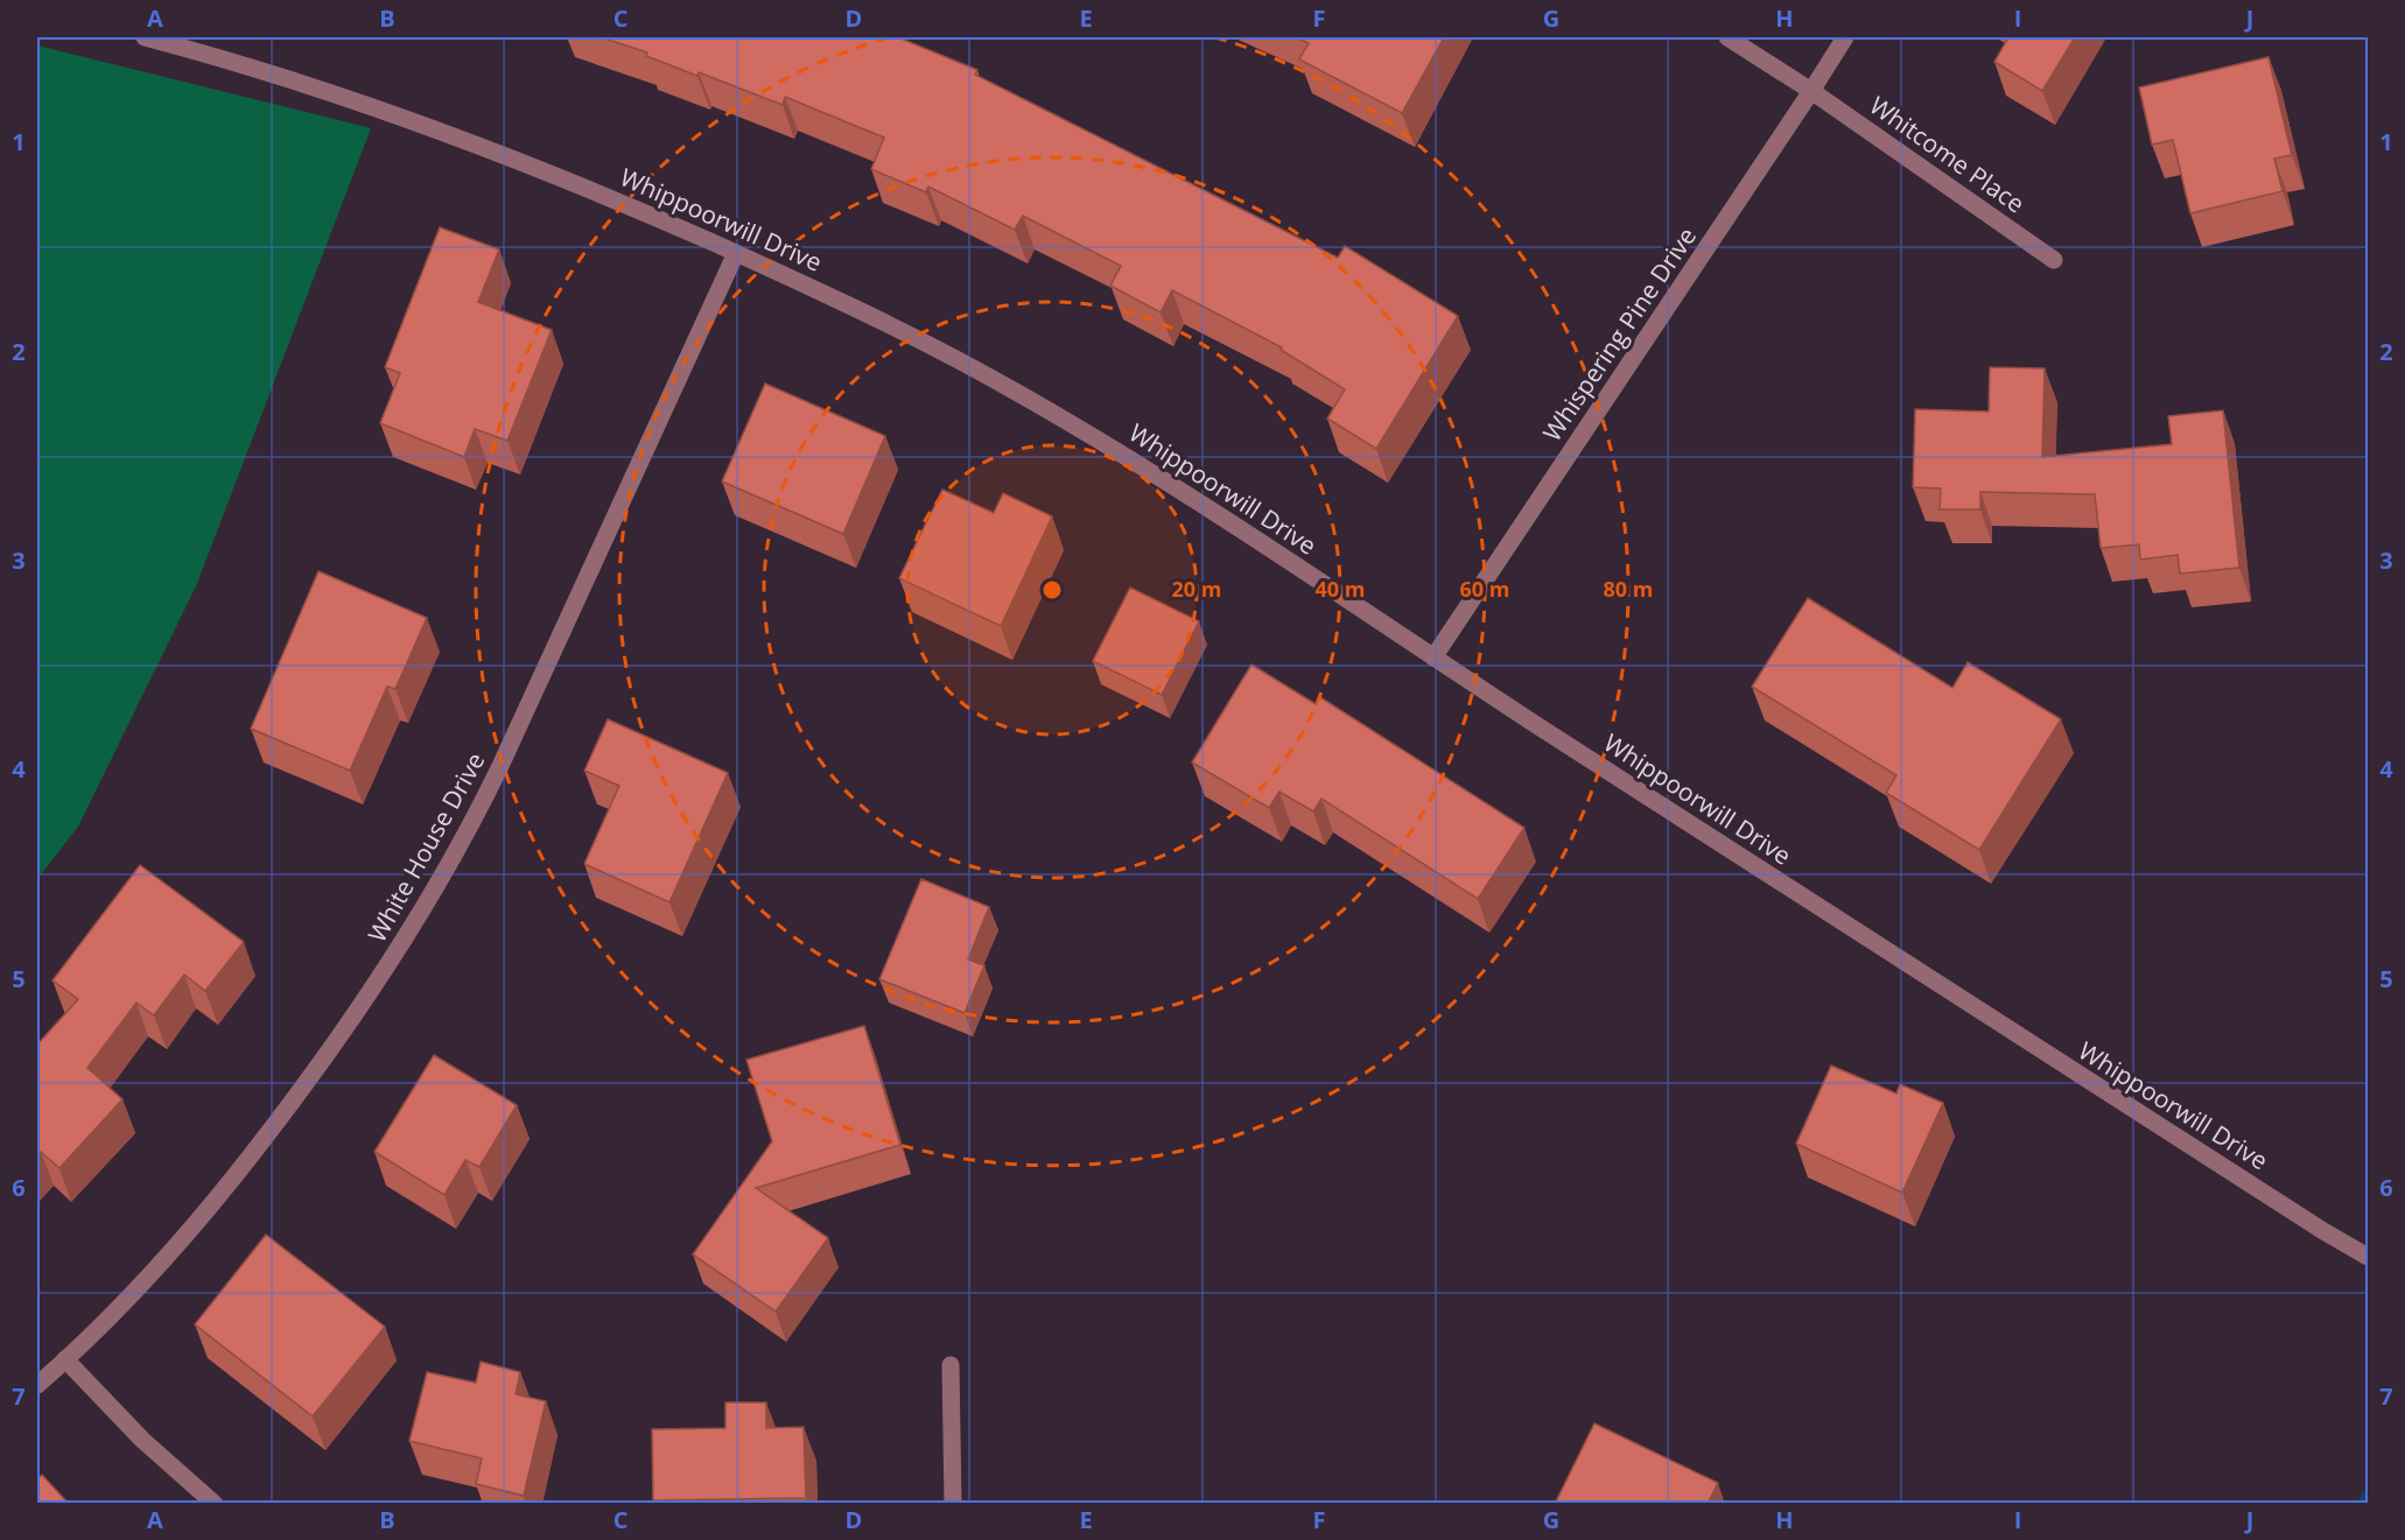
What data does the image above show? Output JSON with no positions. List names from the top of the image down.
{
  "streets": {
    "street": [
      "Whitcome Place",
      "Whippoorwill Drive",
      "Whispering Pine Drive",
      "White House Drive"
    ]
  },
  "crossings": [
    ["Whitcome Place", "Whispering Pine Drive"],
    ["Whippoorwill Drive", "Whispering Pine Drive"],
    ["Whippoorwill Drive", "White House Drive"]
  ],
  "grid": {
    "columns": [
      "A",
      "B",
      "C",
      "D",
      "E",
      "F",
      "G",
      "H",
      "I",
      "J"
    ],
    "rows": [
      "1",
      "2",
      "3",
      "4",
      "5",
      "6",
      "7"
    ]
  },
  "rings": [
    "20 m",
    "40 m",
    "60 m",
    "80 m"
  ]
}
